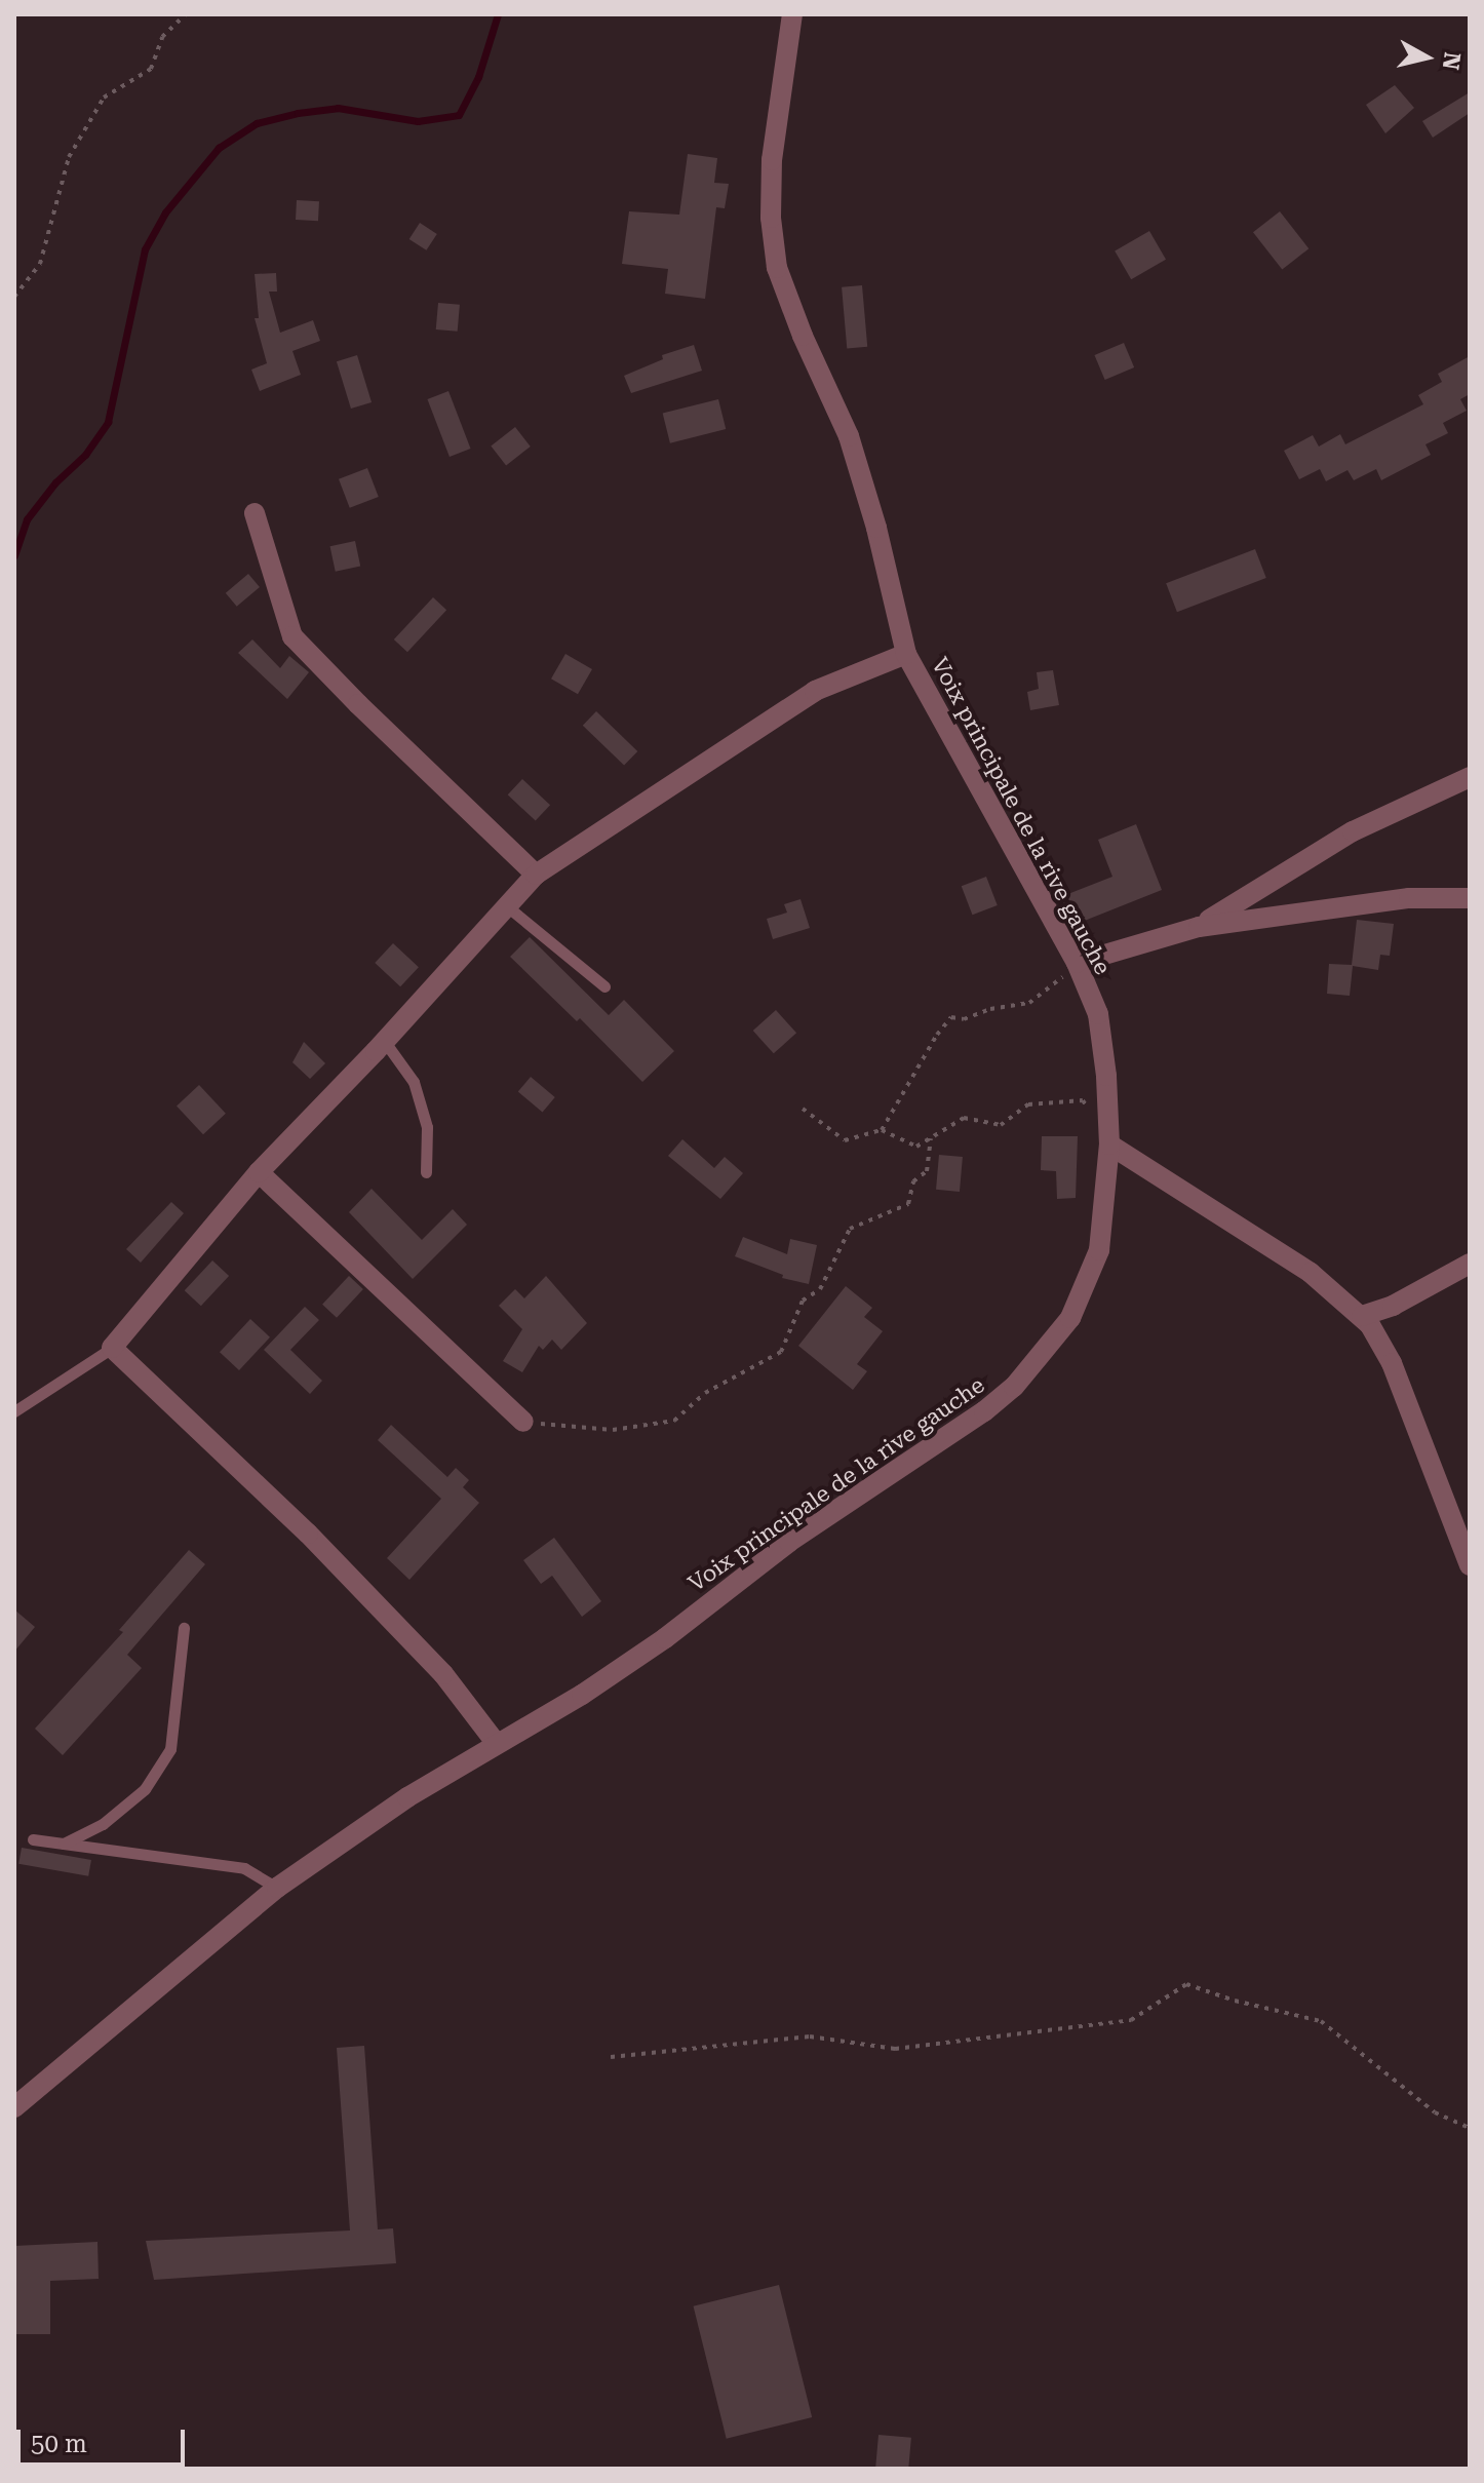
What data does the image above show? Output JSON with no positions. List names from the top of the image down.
{
  "streets": {
    "street": ["Voix principale de la rive gauche"]
  },
  "scale_bar": "50 m",
  "north": "right"
}
